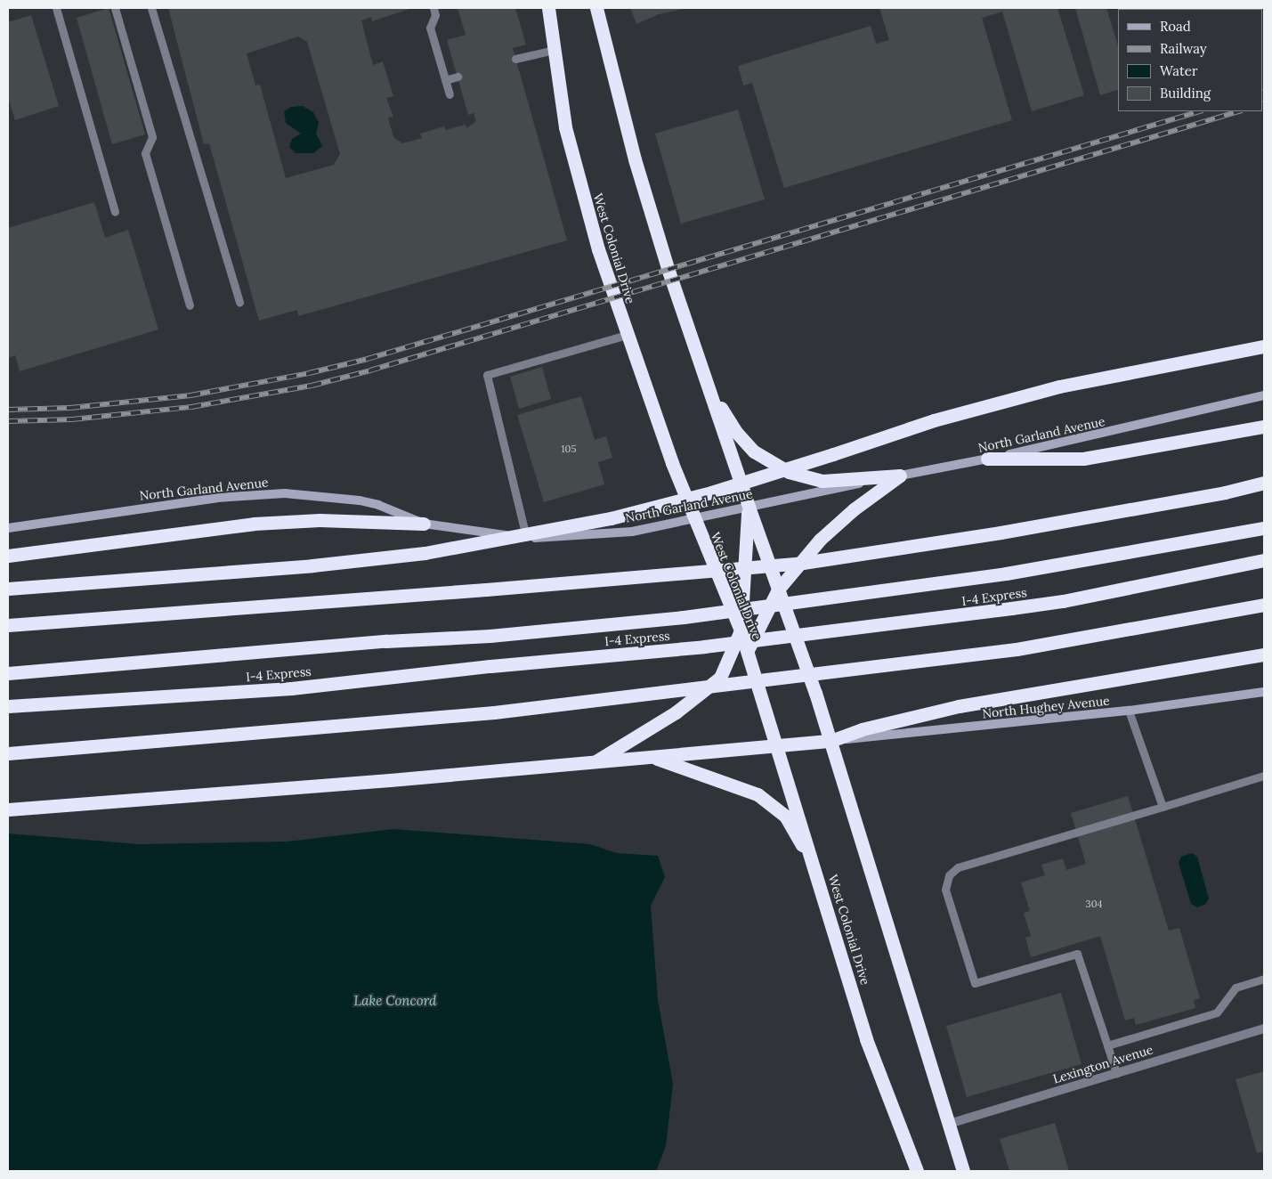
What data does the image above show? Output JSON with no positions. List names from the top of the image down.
{
  "streets": {
    "highway": ["West Colonial Drive", "I-4 Express"],
    "street": ["North Garland Avenue", "North Hughey Avenue", "Lexington Avenue"]
  },
  "crossings": [
    ["West Colonial Drive", "North Garland Avenue"]
  ],
  "water": ["Lake Concord"],
  "house_numbers": ["105", "304"],
  "legend": [
    "Road",
    "Railway",
    "Water",
    "Building"
  ]
}
